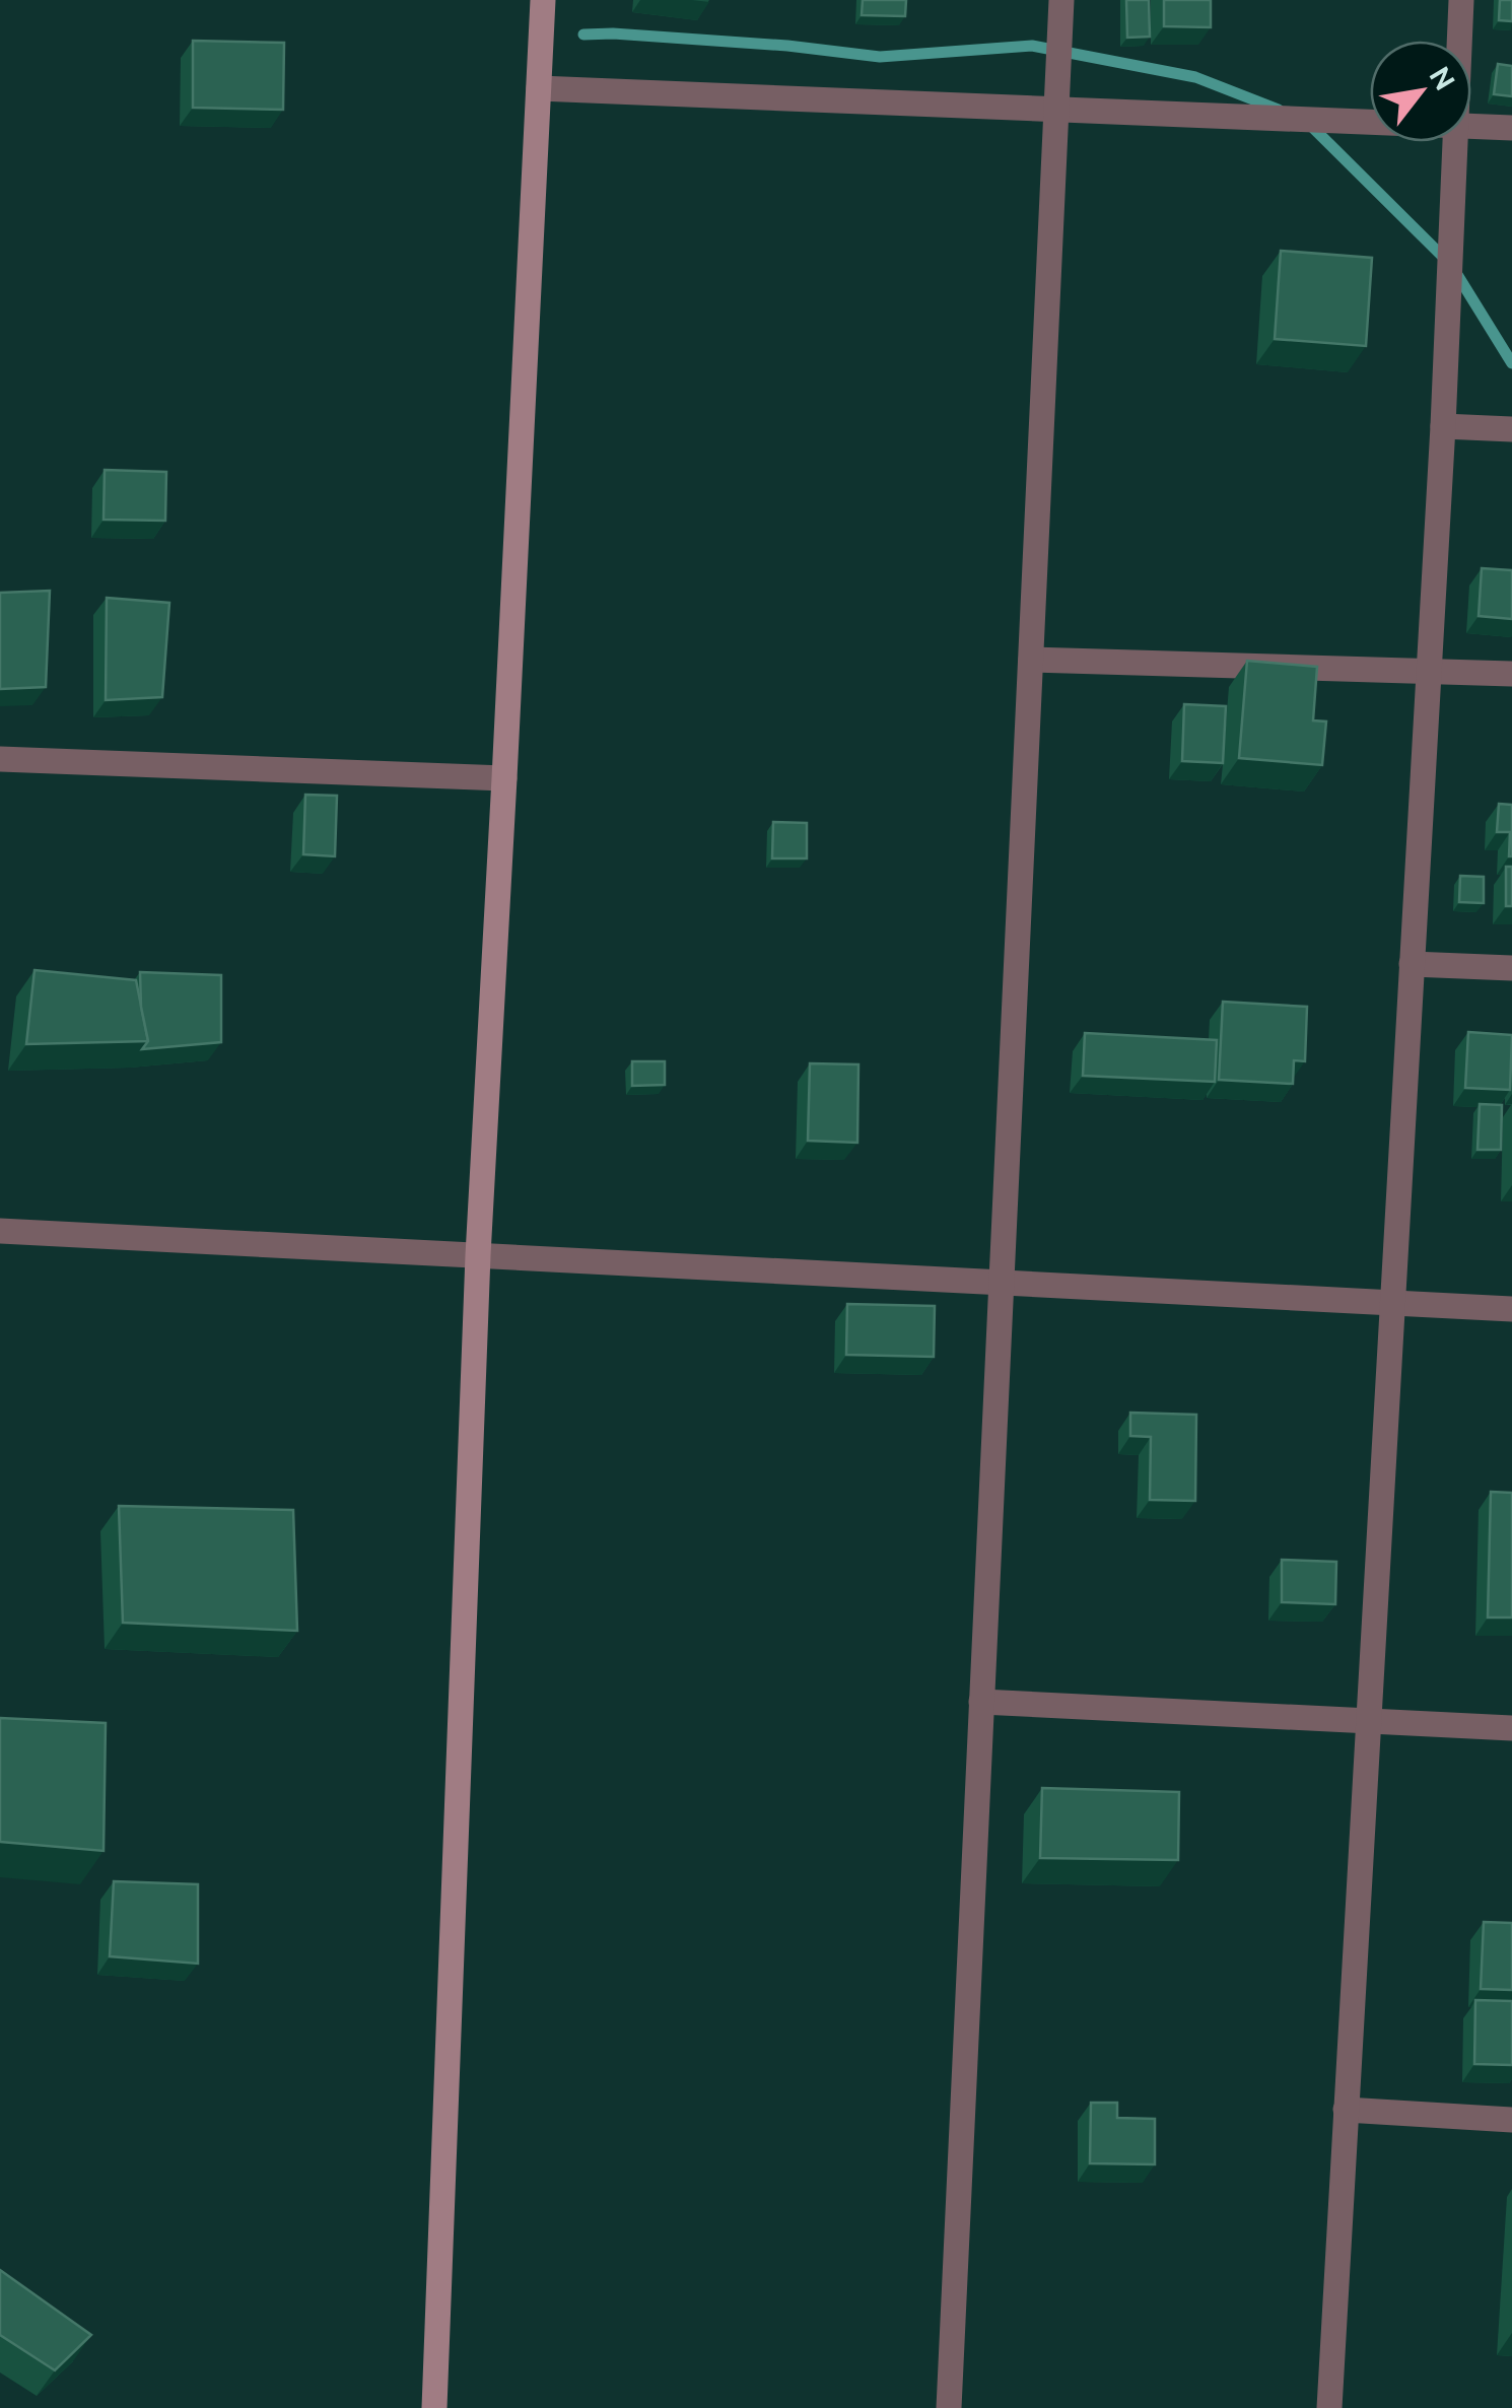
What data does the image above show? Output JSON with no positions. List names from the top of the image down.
{
  "north": "top right"
}
